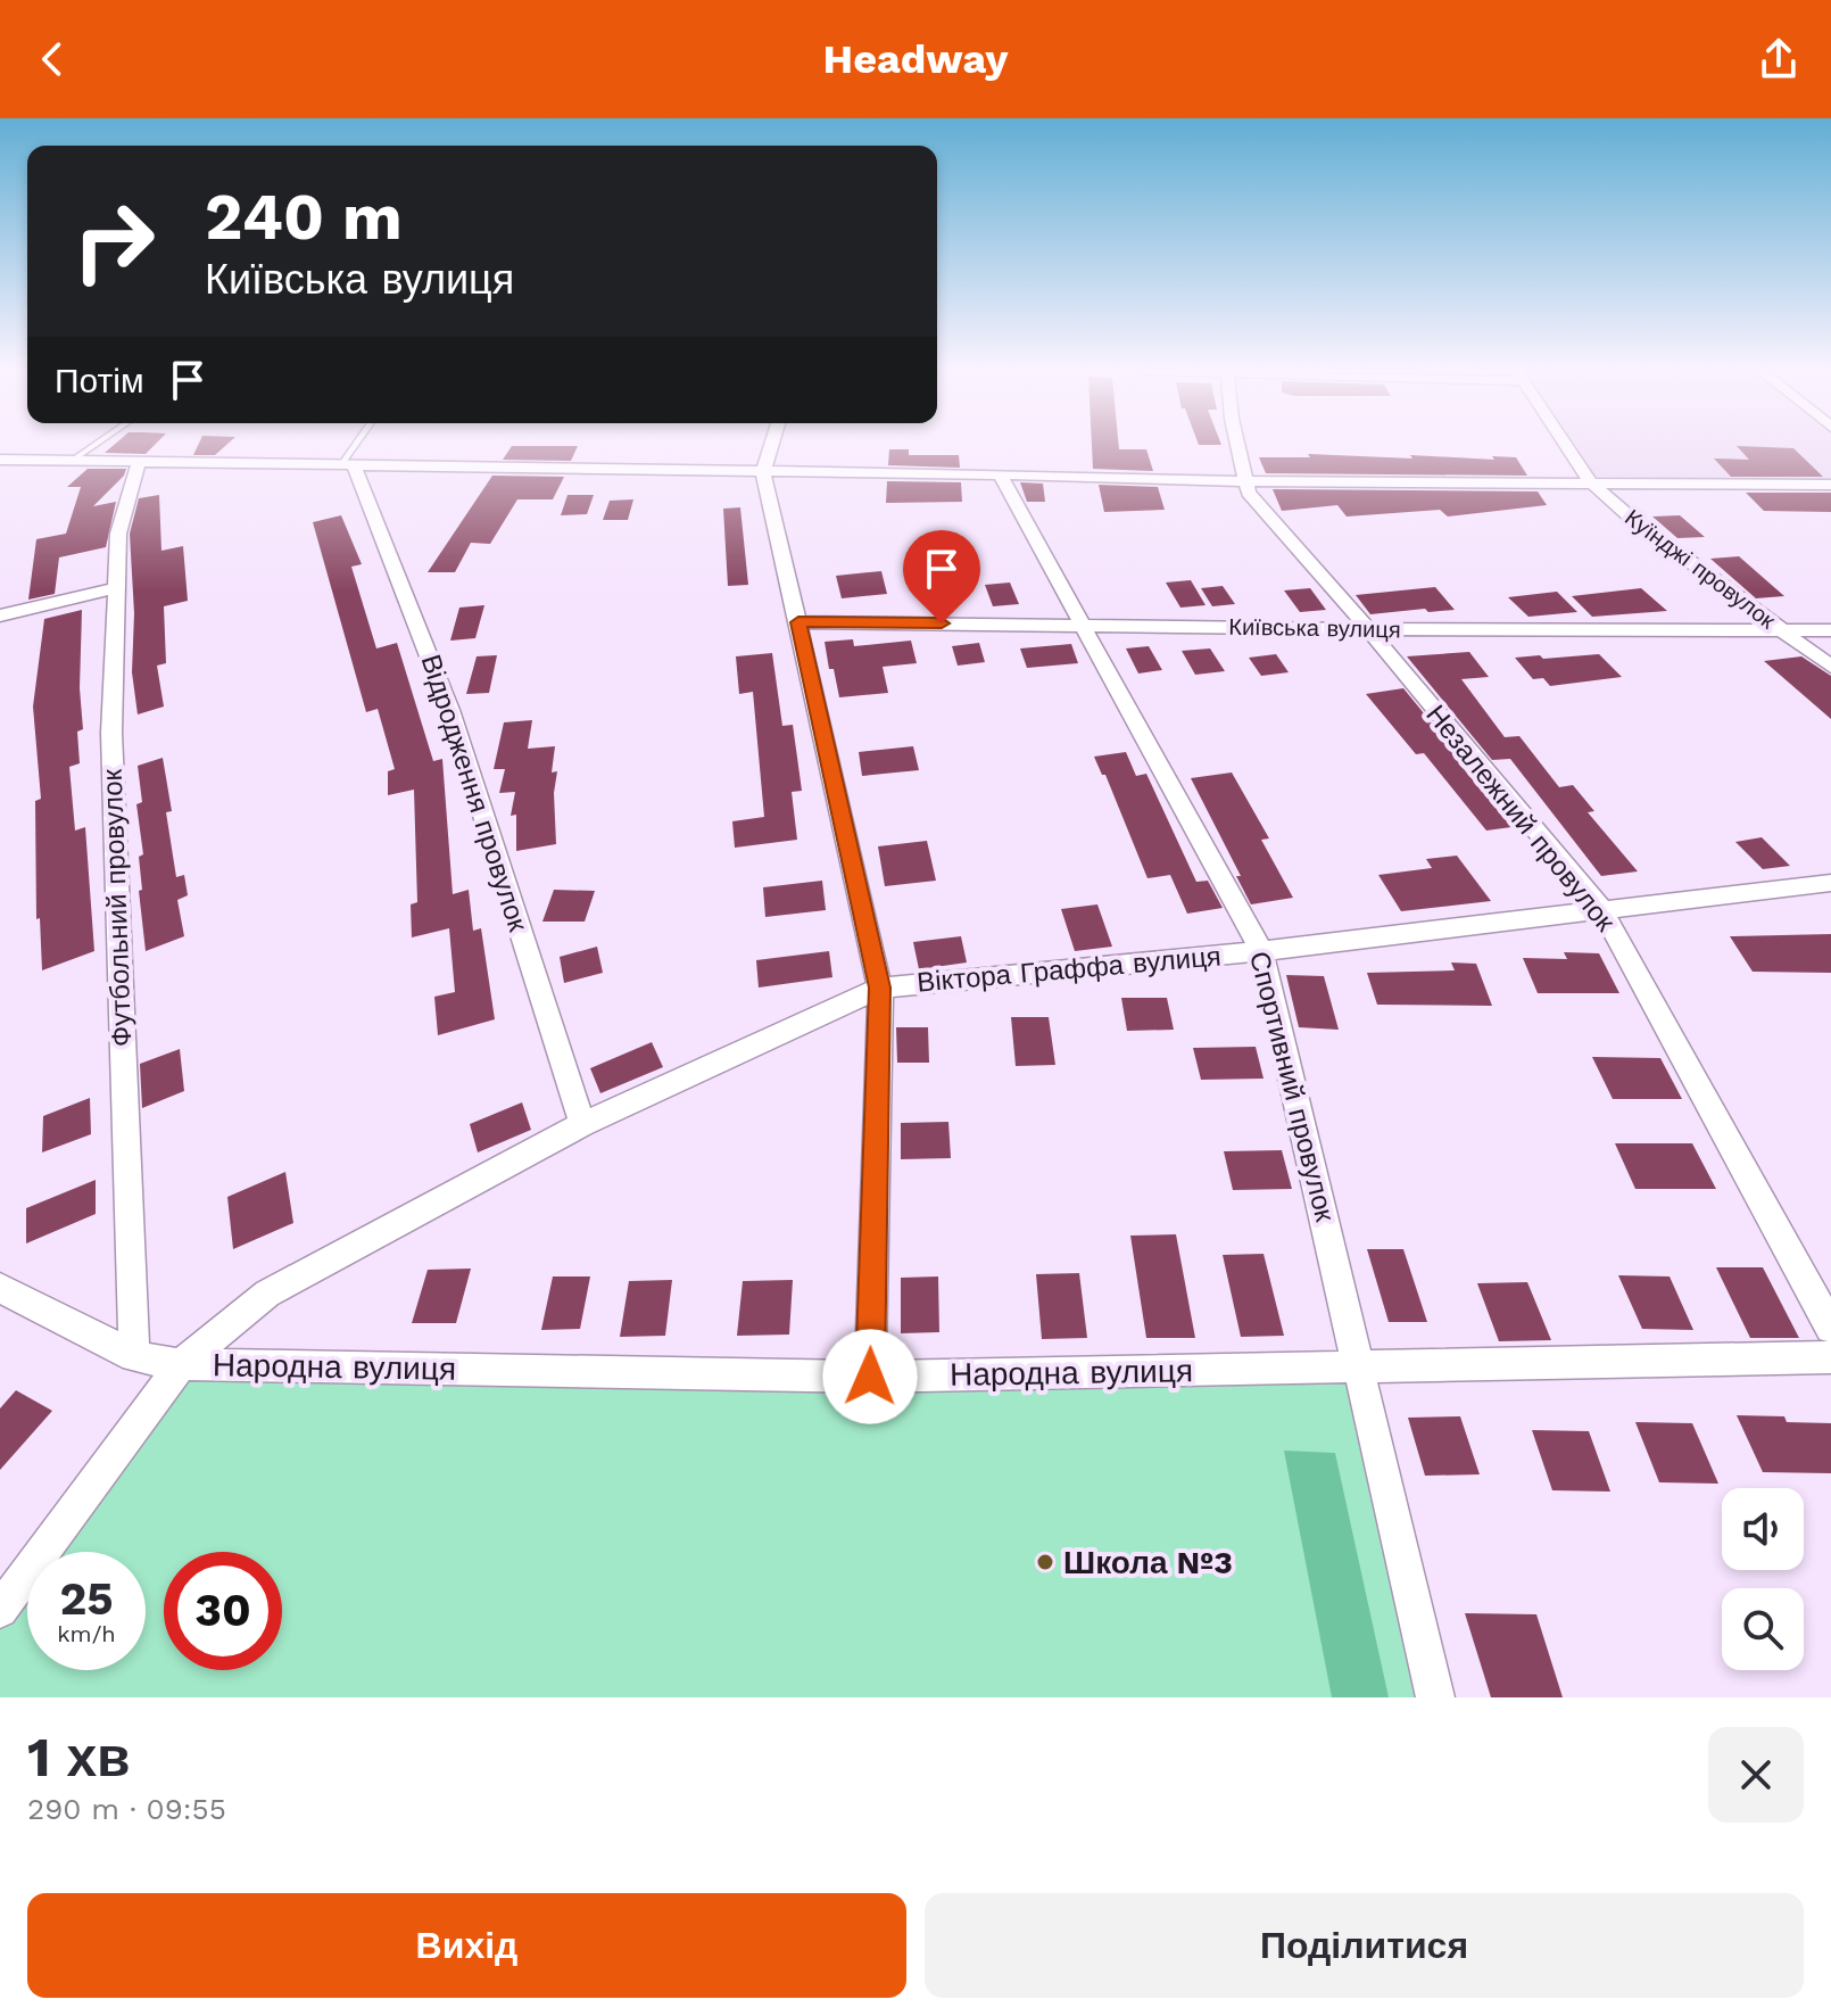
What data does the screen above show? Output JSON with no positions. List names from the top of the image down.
{
  "streets": {
    "street": [
      "Куїнджі провулок",
      "Київська вулиця",
      "Відродження провулок",
      "Незалежний провулок",
      "Футбольний провулок",
      "Віктора Граффа вулиця",
      "Спортивний провулок",
      "Народна вулиця"
    ]
  },
  "crossings": [
    ["Куїнджі провулок", "Київська вулиця"],
    ["Київська вулиця", "Незалежний провулок"],
    ["Київська вулиця", "Спортивний провулок"],
    ["Відродження провулок", "Віктора Граффа вулиця"],
    ["Незалежний провулок", "Віктора Граффа вулиця"],
    ["Футбольний провулок", "Народна вулиця"],
    ["Віктора Граффа вулиця", "Спортивний провулок"],
    ["Віктора Граффа вулиця", "Народна вулиця"],
    ["Спортивний провулок", "Народна вулиця"]
  ],
  "places": ["Школа №3"],
  "page": {
    "header": "Headway",
    "turn": ["240 m", "Київська вулиця"],
    "then": "Потім",
    "speed": "25 km/h",
    "limit": "30",
    "heading": ["1 хв", "290 m · 09:55"],
    "buttons": ["Вихід", "Поділитися"]
  }
}
